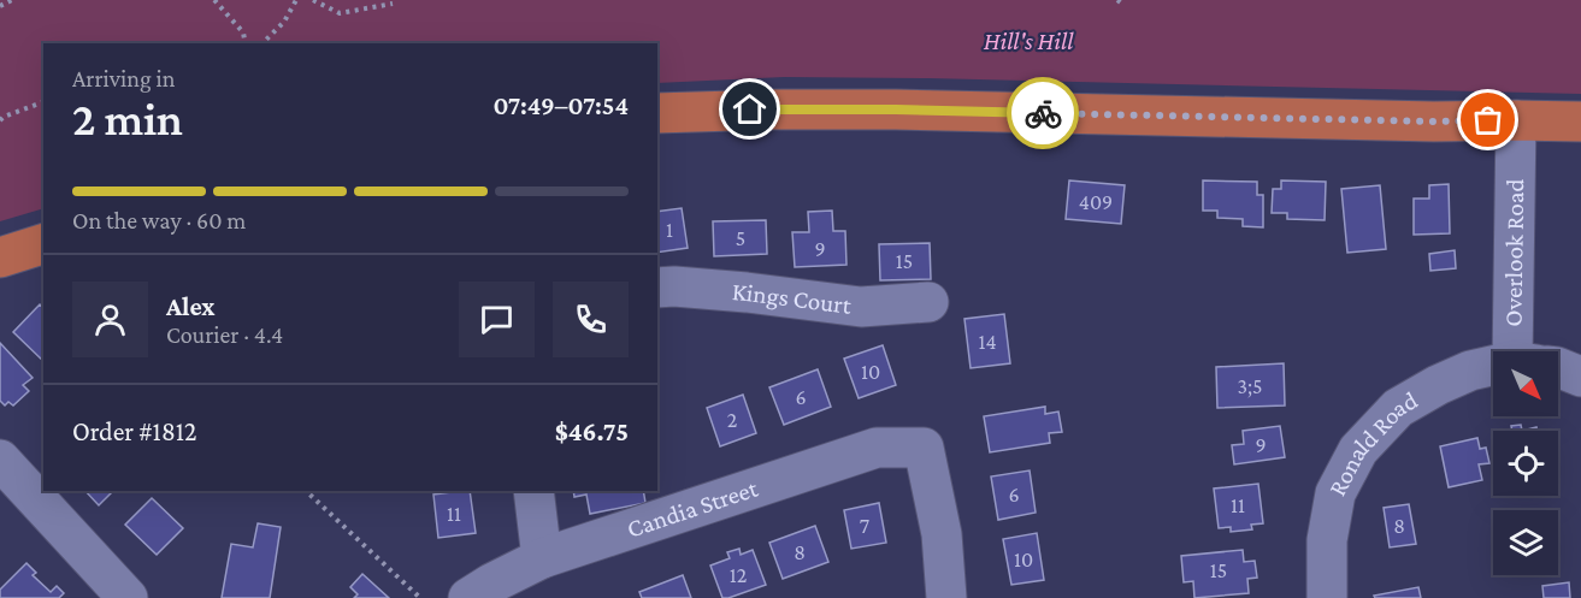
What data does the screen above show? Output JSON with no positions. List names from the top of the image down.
{
  "streets": {
    "street": [
      "Overlook Road",
      "Kings Court",
      "Ronald Road",
      "Candia Street"
    ]
  },
  "parks": ["Hill's Hill"],
  "house_numbers": [
    "409",
    "1",
    "5",
    "9",
    "15",
    "14",
    "10",
    "3;5",
    "6",
    "2",
    "9",
    "6",
    "11",
    "11",
    "7",
    "8",
    "8",
    "10",
    "15",
    "12"
  ],
  "north": "bottom right",
  "page": {
    "heading": ["2 min", "Arriving in", "07:49–07:54"],
    "panel": [
      "Alex",
      "Courier · 4.4",
      "Order #1812",
      "$46.75"
    ],
    "bar": "On the way · 60 m"
  }
}
